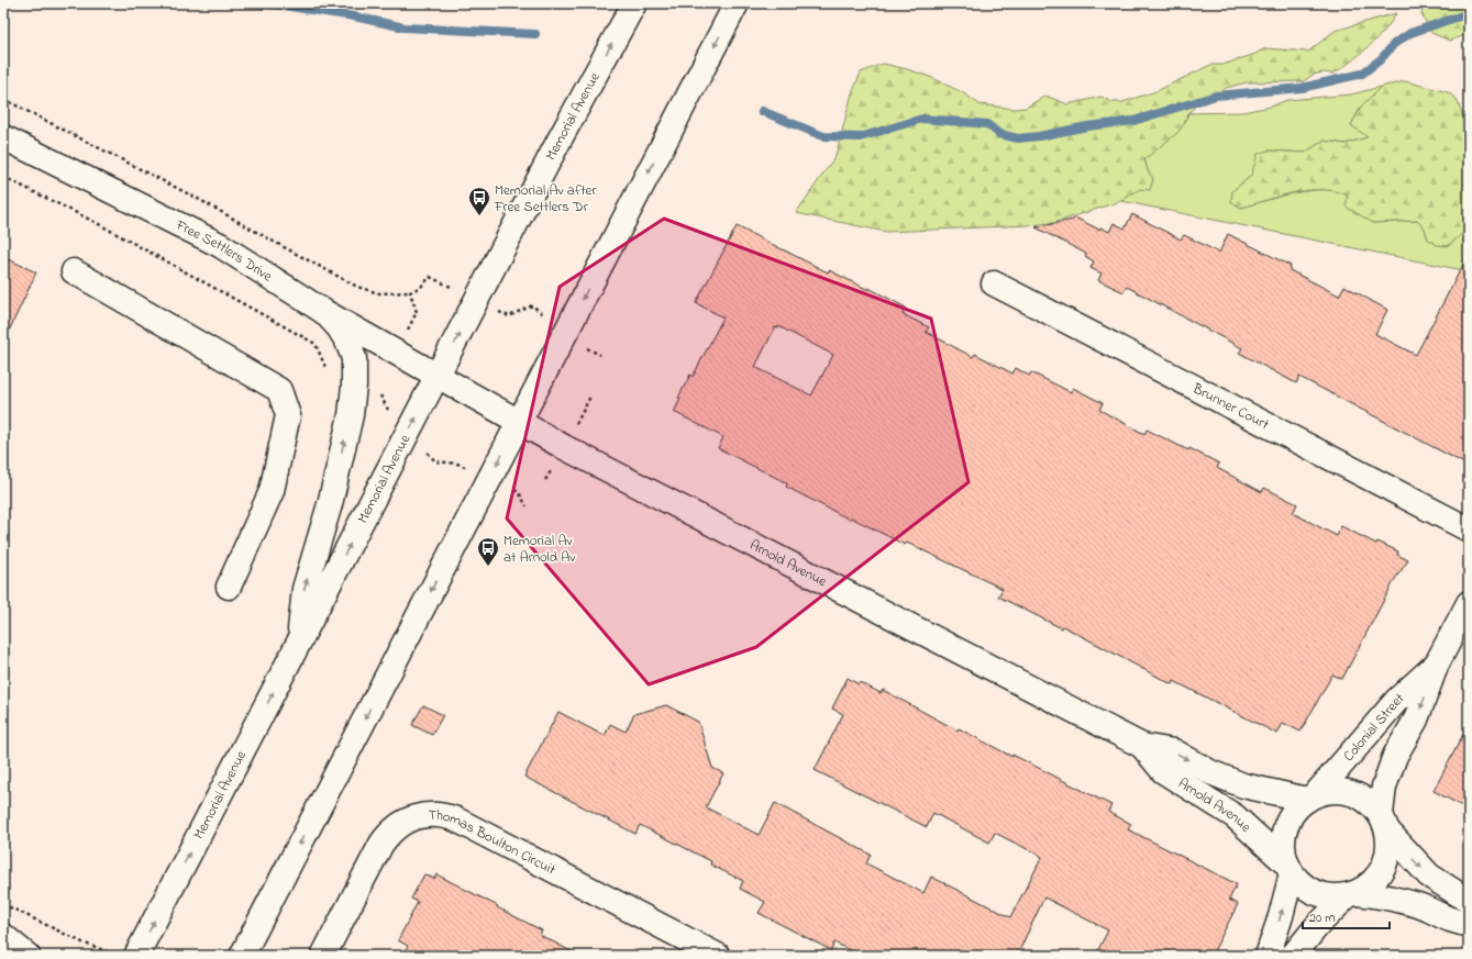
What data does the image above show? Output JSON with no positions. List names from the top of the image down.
{
  "streets": {
    "street": [
      "Memorial Avenue",
      "Free Settlers Drive",
      "Brunner Court",
      "Arnold Avenue",
      "Colonial Street",
      "Thomas Boulton Circuit"
    ]
  },
  "crossings": [
    ["Memorial Avenue", "Free Settlers Drive"],
    ["Memorial Avenue", "Arnold Avenue"],
    ["Free Settlers Drive", "Arnold Avenue"],
    ["Arnold Avenue", "Colonial Street"]
  ],
  "places": {
    "bus stop": ["Memorial Av after Free Settlers Dr", "Memorial Av at Arnold Av"]
  },
  "scale_bar": "20 m"
}
